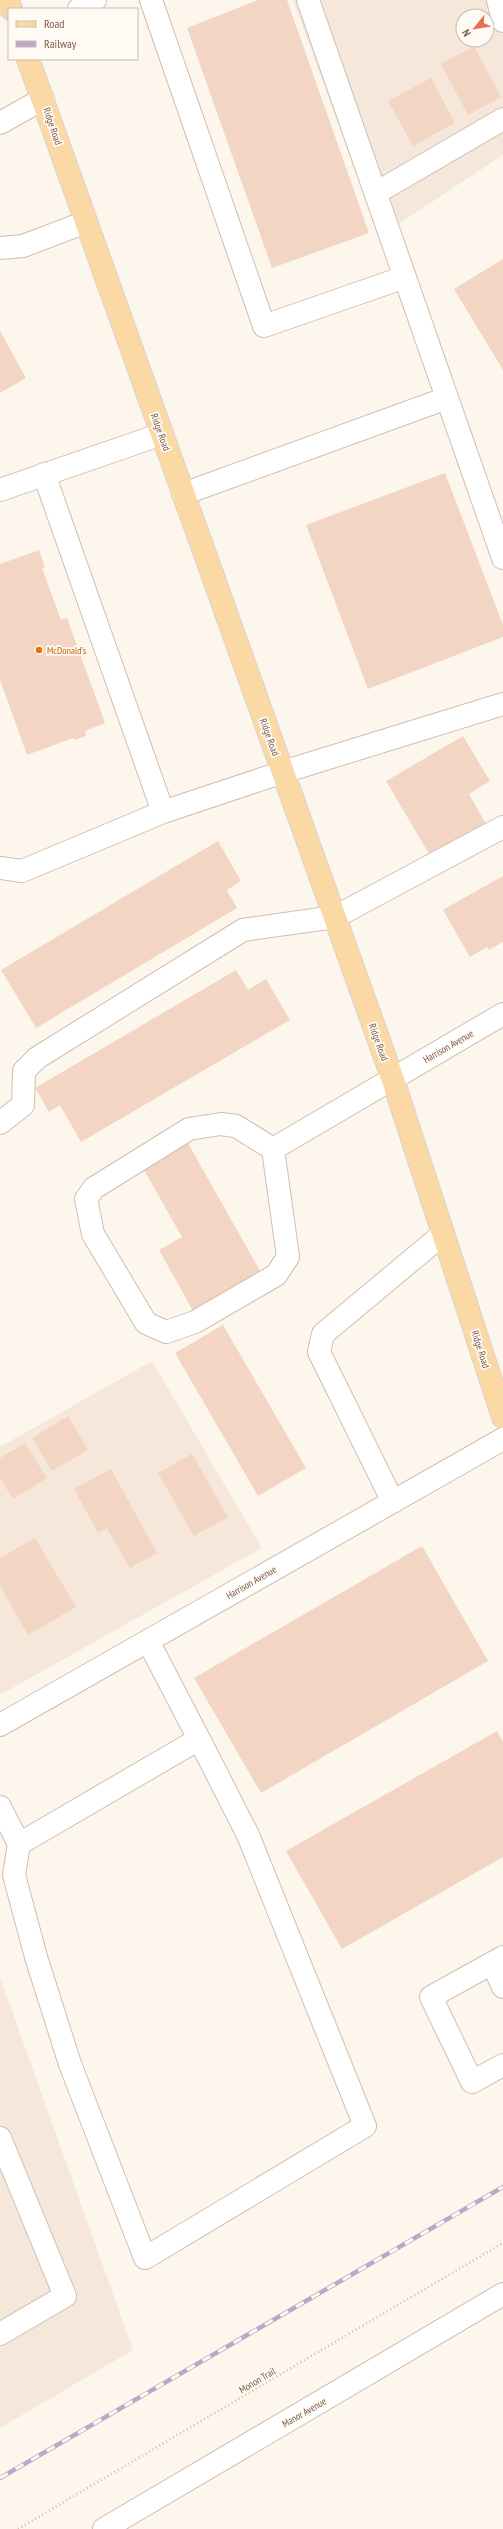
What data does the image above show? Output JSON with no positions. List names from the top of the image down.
{
  "streets": {
    "main road": ["Ridge Road"],
    "street": ["Harrison Avenue", "Manor Avenue"],
    "path": ["Monon Trail"]
  },
  "crossings": [
    ["Ridge Road", "Harrison Avenue"]
  ],
  "places": ["McDonald's"],
  "legend": ["Road", "Railway"],
  "north": "bottom left"
}
